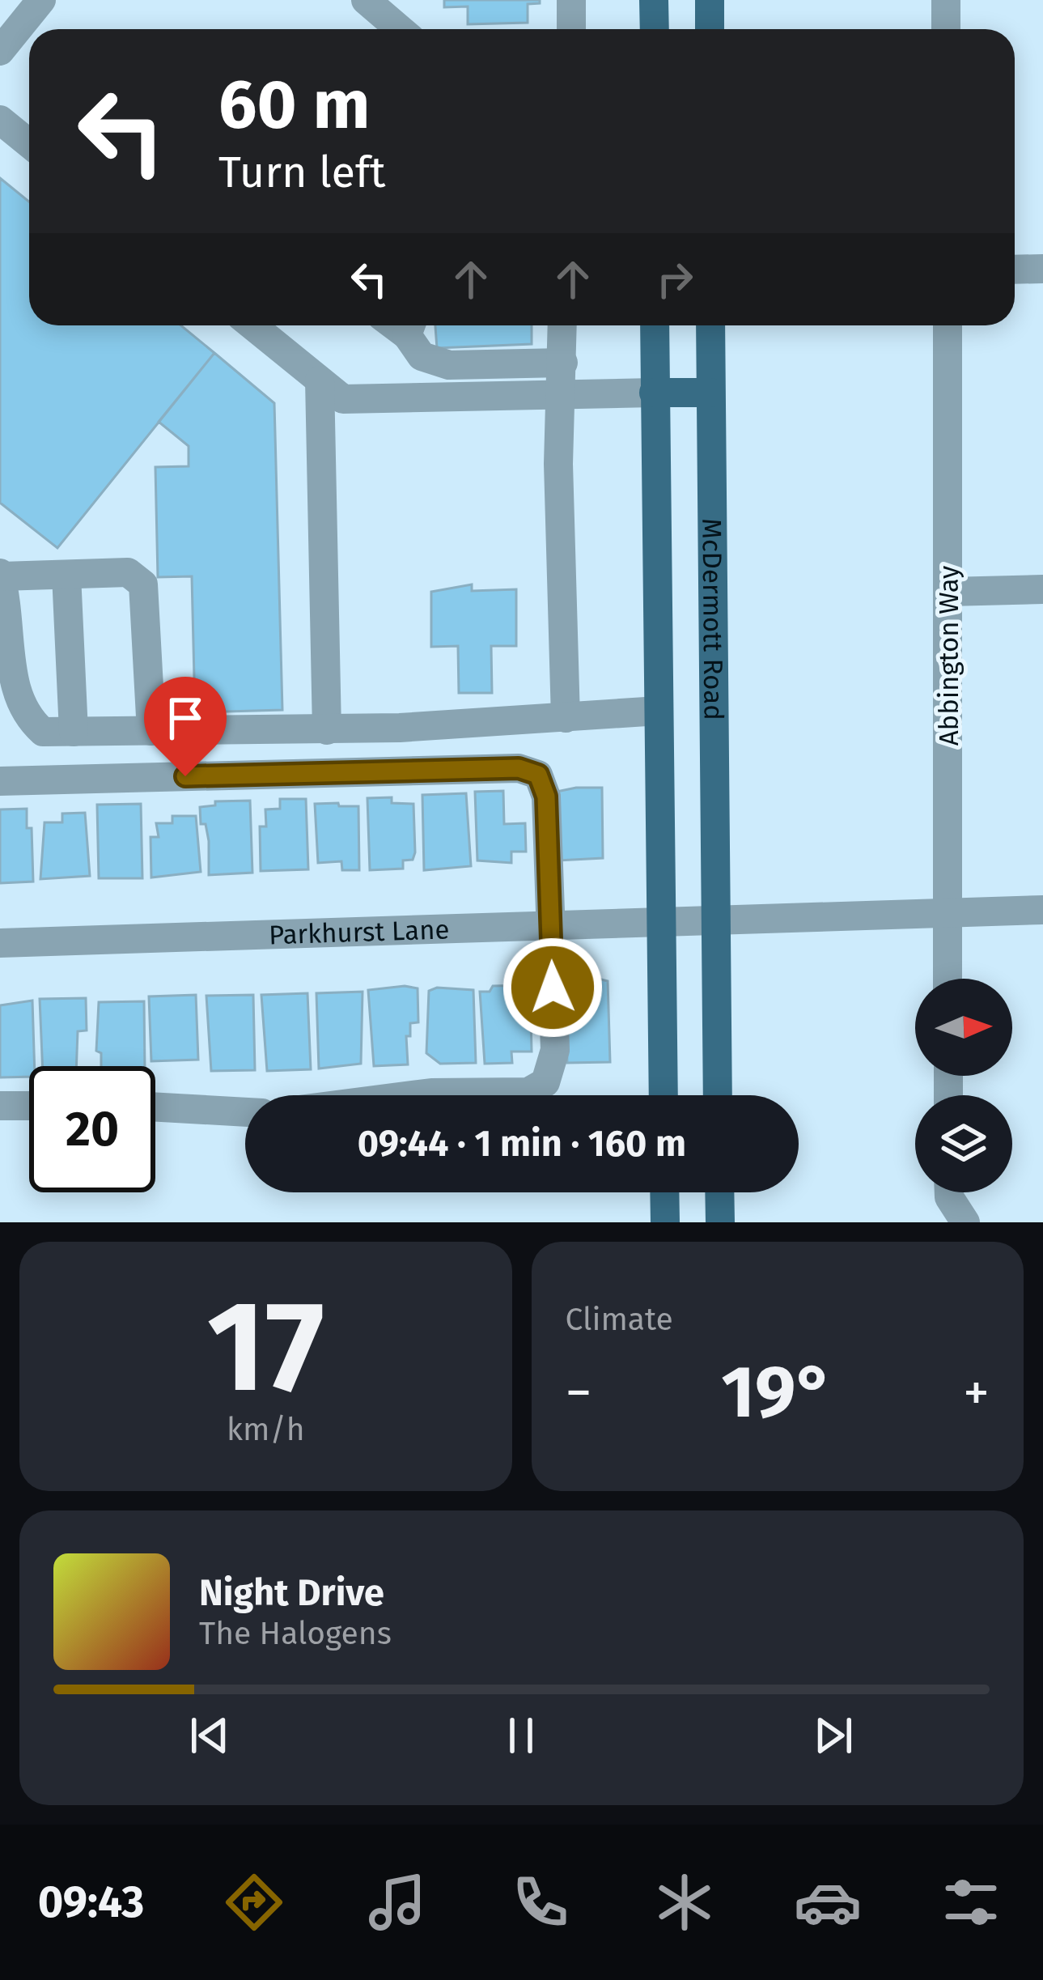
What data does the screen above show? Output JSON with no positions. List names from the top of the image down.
{
  "streets": {
    "main road": ["McDermott Road"],
    "street": ["Abbington Way", "Parkhurst Lane"]
  },
  "crossings": [
    ["McDermott Road", "Parkhurst Lane"],
    ["Abbington Way", "Parkhurst Lane"]
  ],
  "north": "right",
  "page": {
    "turn": ["60 m", "Turn left"],
    "limit": "20",
    "trip": "09:44 · 1 min · 160 m",
    "tile": [
      ["17", "km/h"],
      "Climate"
    ],
    "heat": ["−", "19°", "+"],
    "song": ["Night Drive", "The Halogens"],
    "tabs": "09:43"
  }
}
